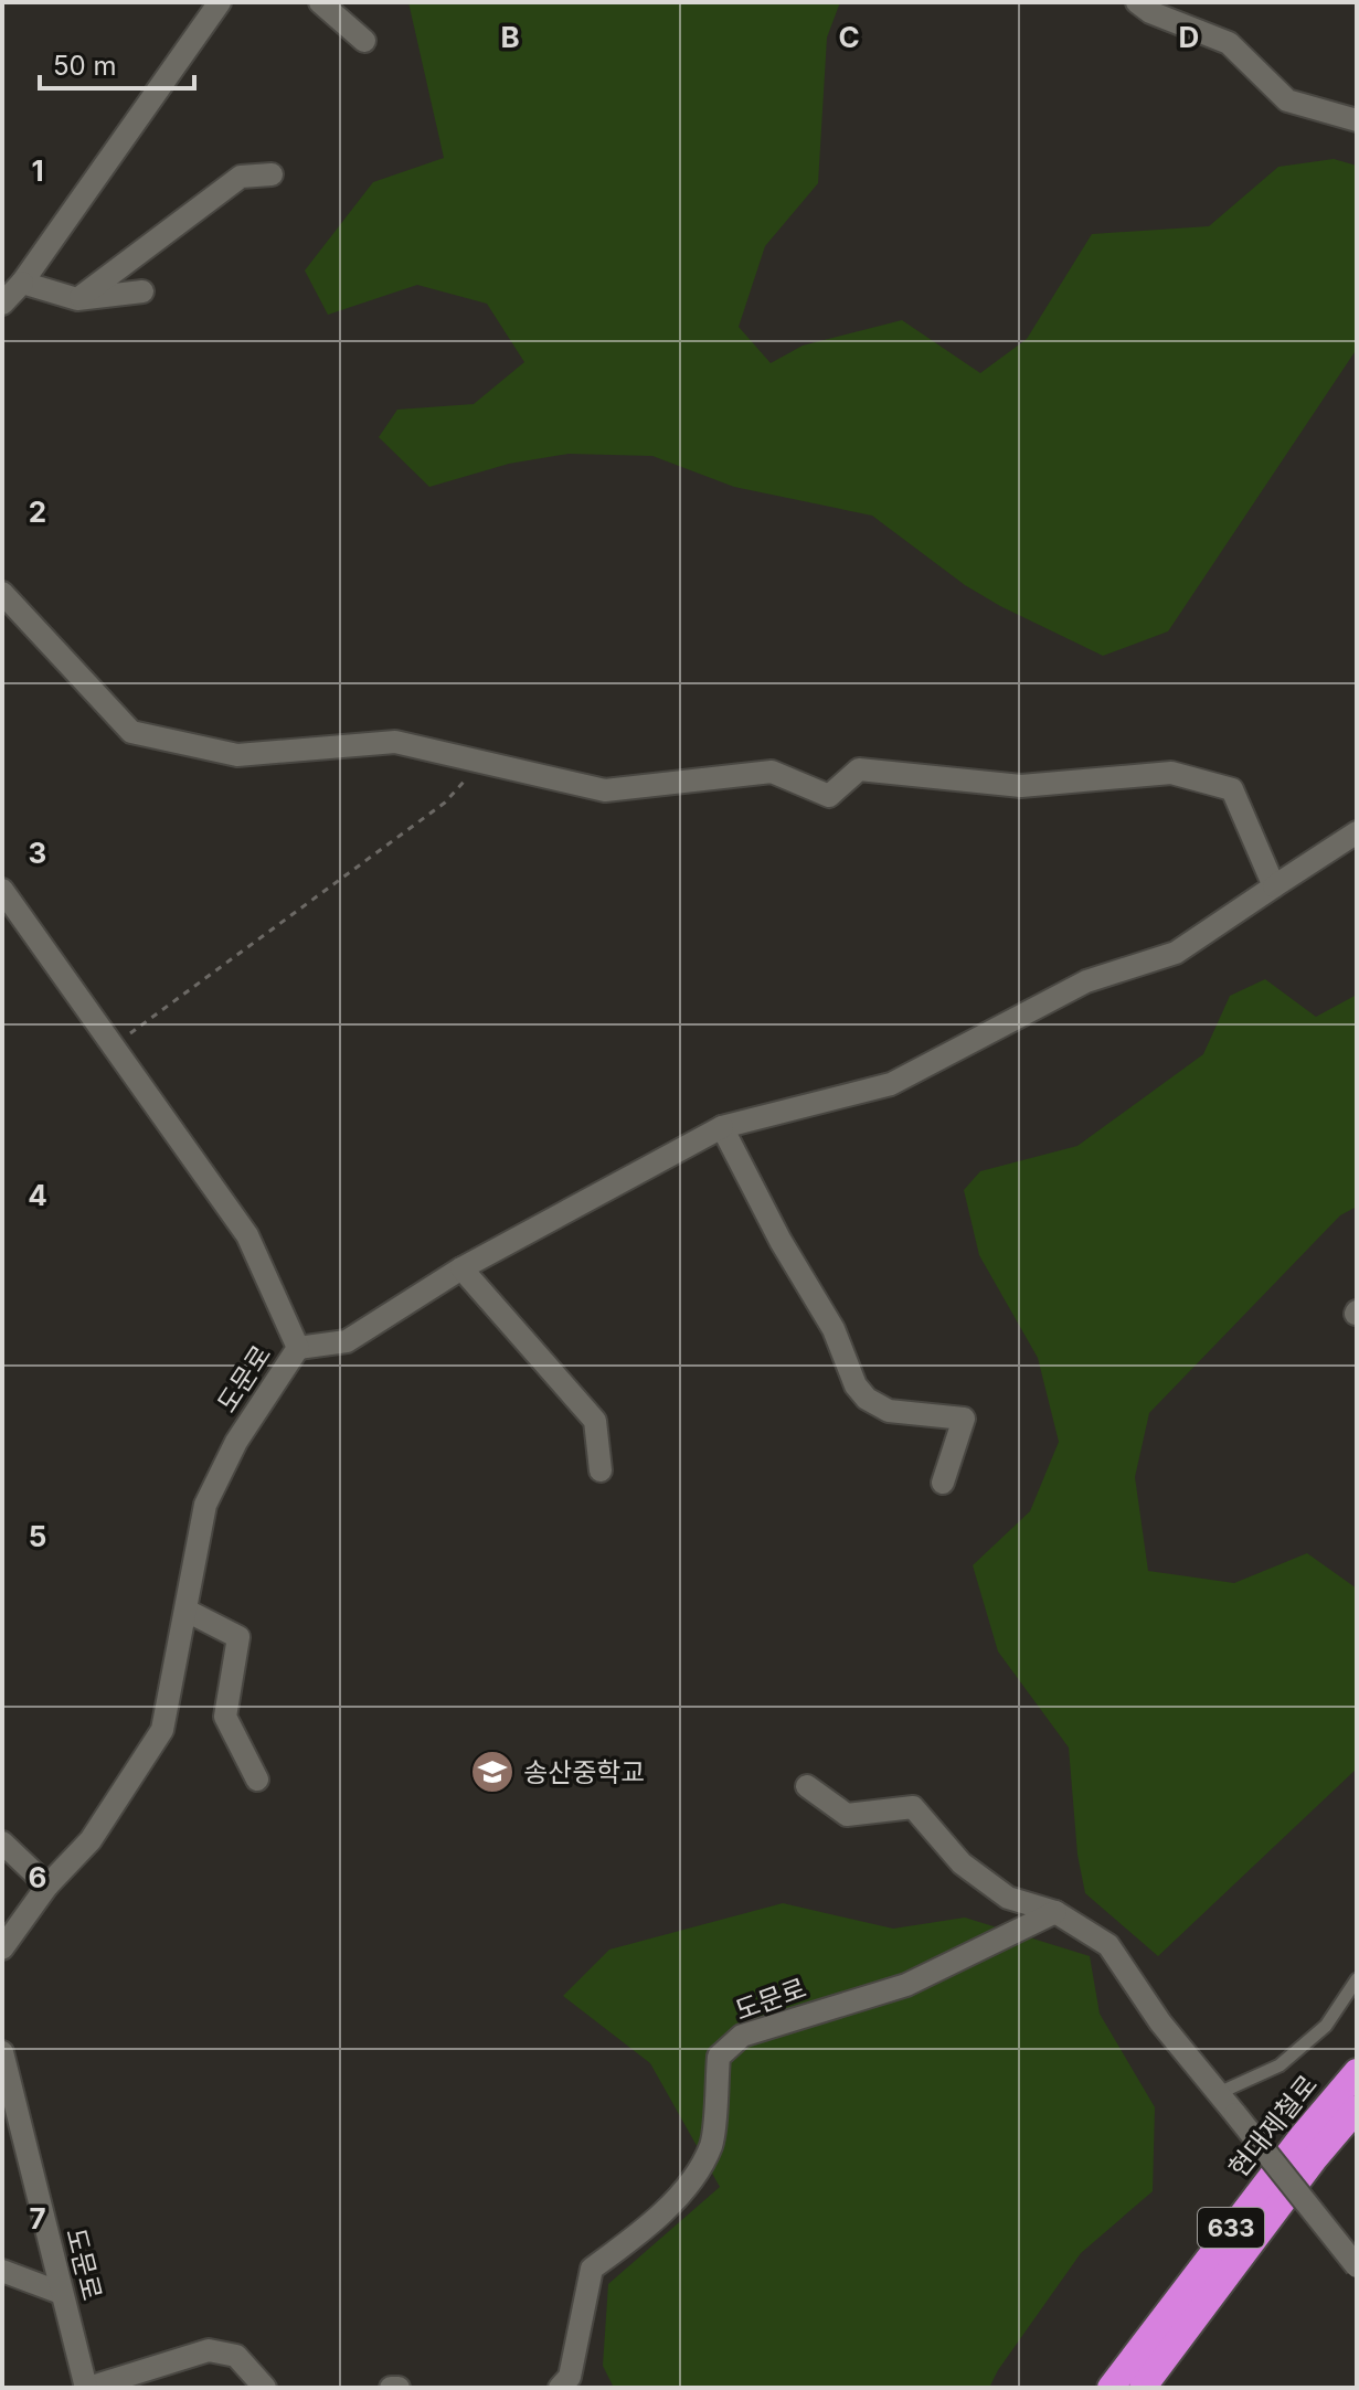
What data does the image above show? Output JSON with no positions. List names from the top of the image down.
{
  "streets": {
    "highway": ["현대제철로", "633"],
    "street": ["도문로"]
  },
  "places": {
    "school or university": ["송산중학교"]
  },
  "scale_bar": "50 m",
  "grid": {
    "columns": ["B", "C", "D"],
    "rows": [
      "1",
      "2",
      "3",
      "4",
      "5",
      "6",
      "7"
    ]
  }
}
